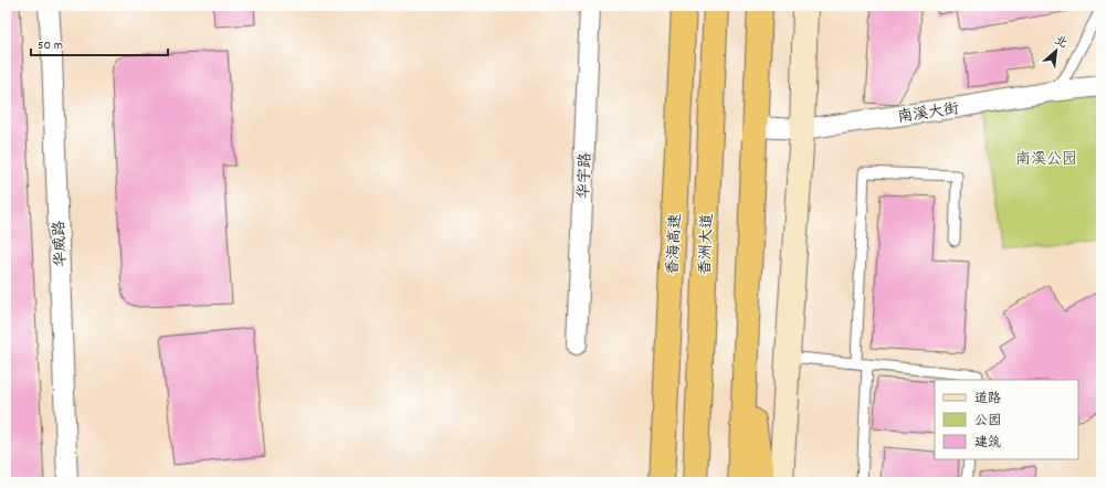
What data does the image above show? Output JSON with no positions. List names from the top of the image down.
{
  "streets": {
    "highway": ["香海高速", "香洲大道"],
    "street": ["南溪大街", "华宇路", "华威路"]
  },
  "parks": ["南溪公园"],
  "legend": ["道路", "公园", "建筑"],
  "scale_bar": "50 m",
  "north": "top right"
}
